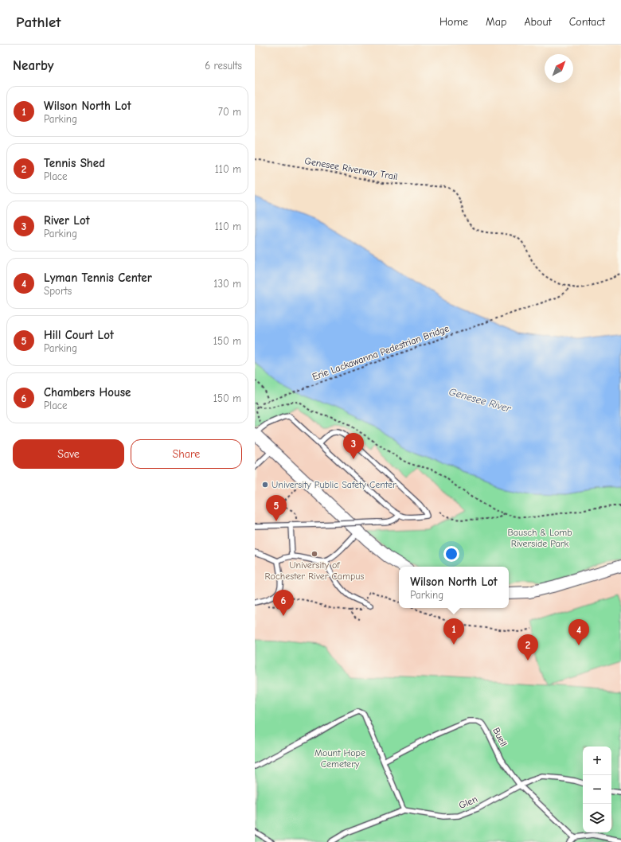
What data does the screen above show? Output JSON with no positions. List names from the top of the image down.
{
  "streets": {
    "lane": ["Buell", "Glen"],
    "path": ["Genesee Riverway Trail", "Erie Lackawanna Pedestrian Bridge"]
  },
  "crossings": [
    ["Genesee Riverway Trail", "Erie Lackawanna Pedestrian Bridge"],
    ["Buell", "Glen"]
  ],
  "water": ["Genesee River"],
  "parks": ["Bausch & Lomb Riverside Park", "Mount Hope Cemetery"],
  "places": ["University Public Safety Center", "University of Rochester River Campus"],
  "north": "top right",
  "page": {
    "header": "Pathlet",
    "nav": [
      "Home",
      "Map",
      "About",
      "Contact"
    ],
    "heading": ["Nearby", "6 results"],
    "list": [
      {
        "mark": "1",
        "name": "Wilson North Lot",
        "note": "Parking",
        "value": "70 m"
      },
      {
        "mark": "2",
        "name": "Tennis Shed",
        "note": "Place",
        "value": "110 m"
      },
      {
        "mark": "3",
        "name": "River Lot",
        "note": "Parking",
        "value": "110 m"
      },
      {
        "mark": "4",
        "name": "Lyman Tennis Center",
        "note": "Sports",
        "value": "130 m"
      },
      {
        "mark": "5",
        "name": "Hill Court Lot",
        "note": "Parking",
        "value": "150 m"
      },
      {
        "mark": "6",
        "name": "Chambers House",
        "note": "Place",
        "value": "150 m"
      }
    ],
    "buttons": ["Save", "Share"],
    "pins": [
      "3",
      "5",
      "6",
      "1",
      "4",
      "2"
    ],
    "popup": ["Wilson North Lot", "Parking"],
    "map_buttons": ["+", "−"]
  }
}
